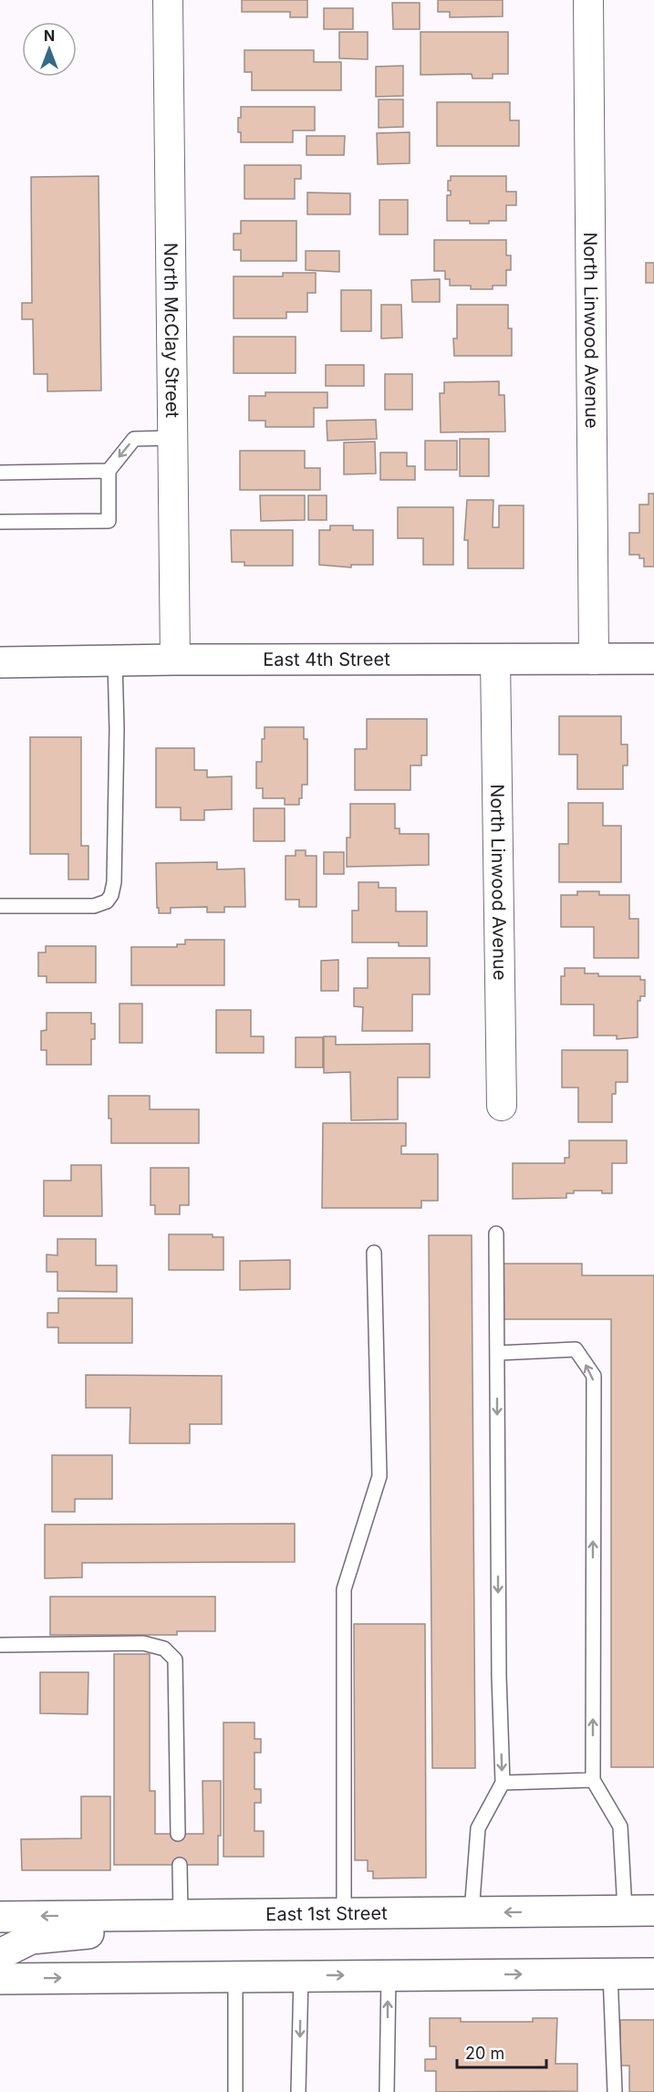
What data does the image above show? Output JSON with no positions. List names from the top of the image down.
{
  "streets": {
    "main road": ["East 4th Street", "East 1st Street"],
    "street": ["North Linwood Avenue", "North McClay Street"]
  },
  "crossings": [
    ["North Linwood Avenue", "East 4th Street"],
    ["North McClay Street", "East 4th Street"]
  ],
  "scale_bar": "20 m",
  "north": "top"
}
